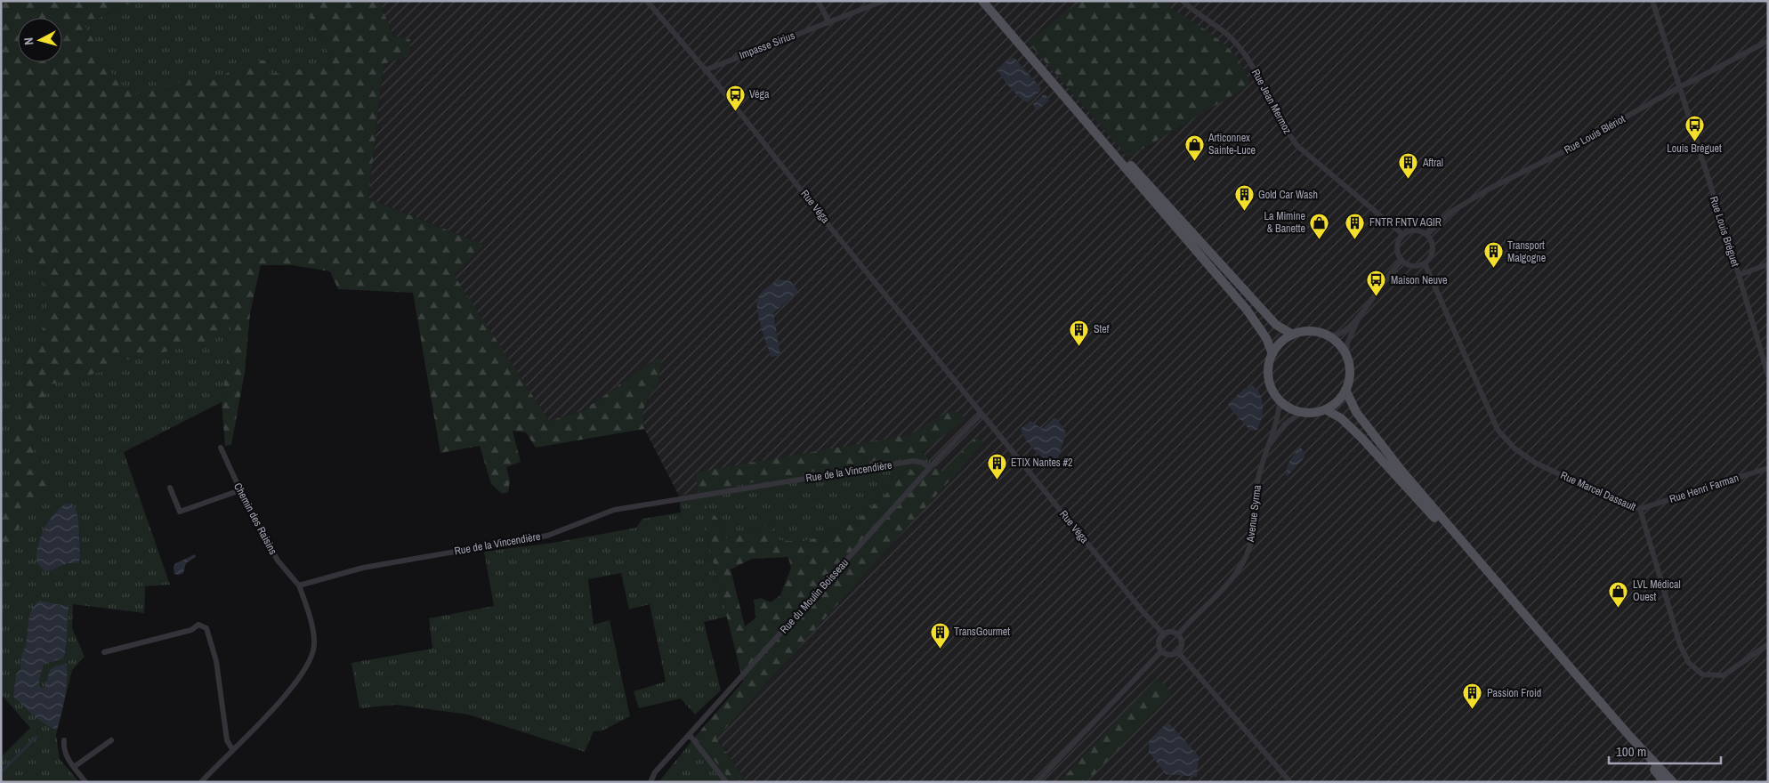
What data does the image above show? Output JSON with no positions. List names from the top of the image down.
{
  "streets": {
    "street": [
      "Impasse Sirius",
      "Rue Jean Mermoz",
      "Rue Louis Blériot",
      "Rue Véga",
      "Rue Louis Bréguet",
      "Rue de la Vincendière",
      "Rue Henri Farman",
      "Rue Marcel Dassault",
      "Avenue Syrma",
      "Chemin des Raisins",
      "Rue du Moulin Boisseau"
    ]
  },
  "crossings": [
    ["Impasse Sirius", "Rue Véga"],
    ["Rue Jean Mermoz", "Rue Louis Blériot"],
    ["Rue Jean Mermoz", "Rue Marcel Dassault"],
    ["Rue Louis Blériot", "Rue Louis Bréguet"],
    ["Rue Louis Blériot", "Rue Marcel Dassault"],
    ["Rue Véga", "Avenue Syrma"],
    ["Rue Véga", "Rue du Moulin Boisseau"],
    ["Rue de la Vincendière", "Chemin des Raisins"],
    ["Rue de la Vincendière", "Rue du Moulin Boisseau"],
    ["Rue Henri Farman", "Rue Marcel Dassault"]
  ],
  "places": {
    "bus stop": ["Véga", "Louis Bréguet", "Maison Neuve"],
    "shop": ["Articonnex Sainte-Luce", "La Mimine & Banette", "LVL Médical Ouest"],
    "building": [
      "Aftral",
      "Gold Car Wash",
      "FNTR FNTV AGIR",
      "Transport Malgogne",
      "Stef",
      "ETIX Nantes #2",
      "TransGourmet",
      "Passion Froid"
    ]
  },
  "scale_bar": "100 m",
  "north": "left"
}
